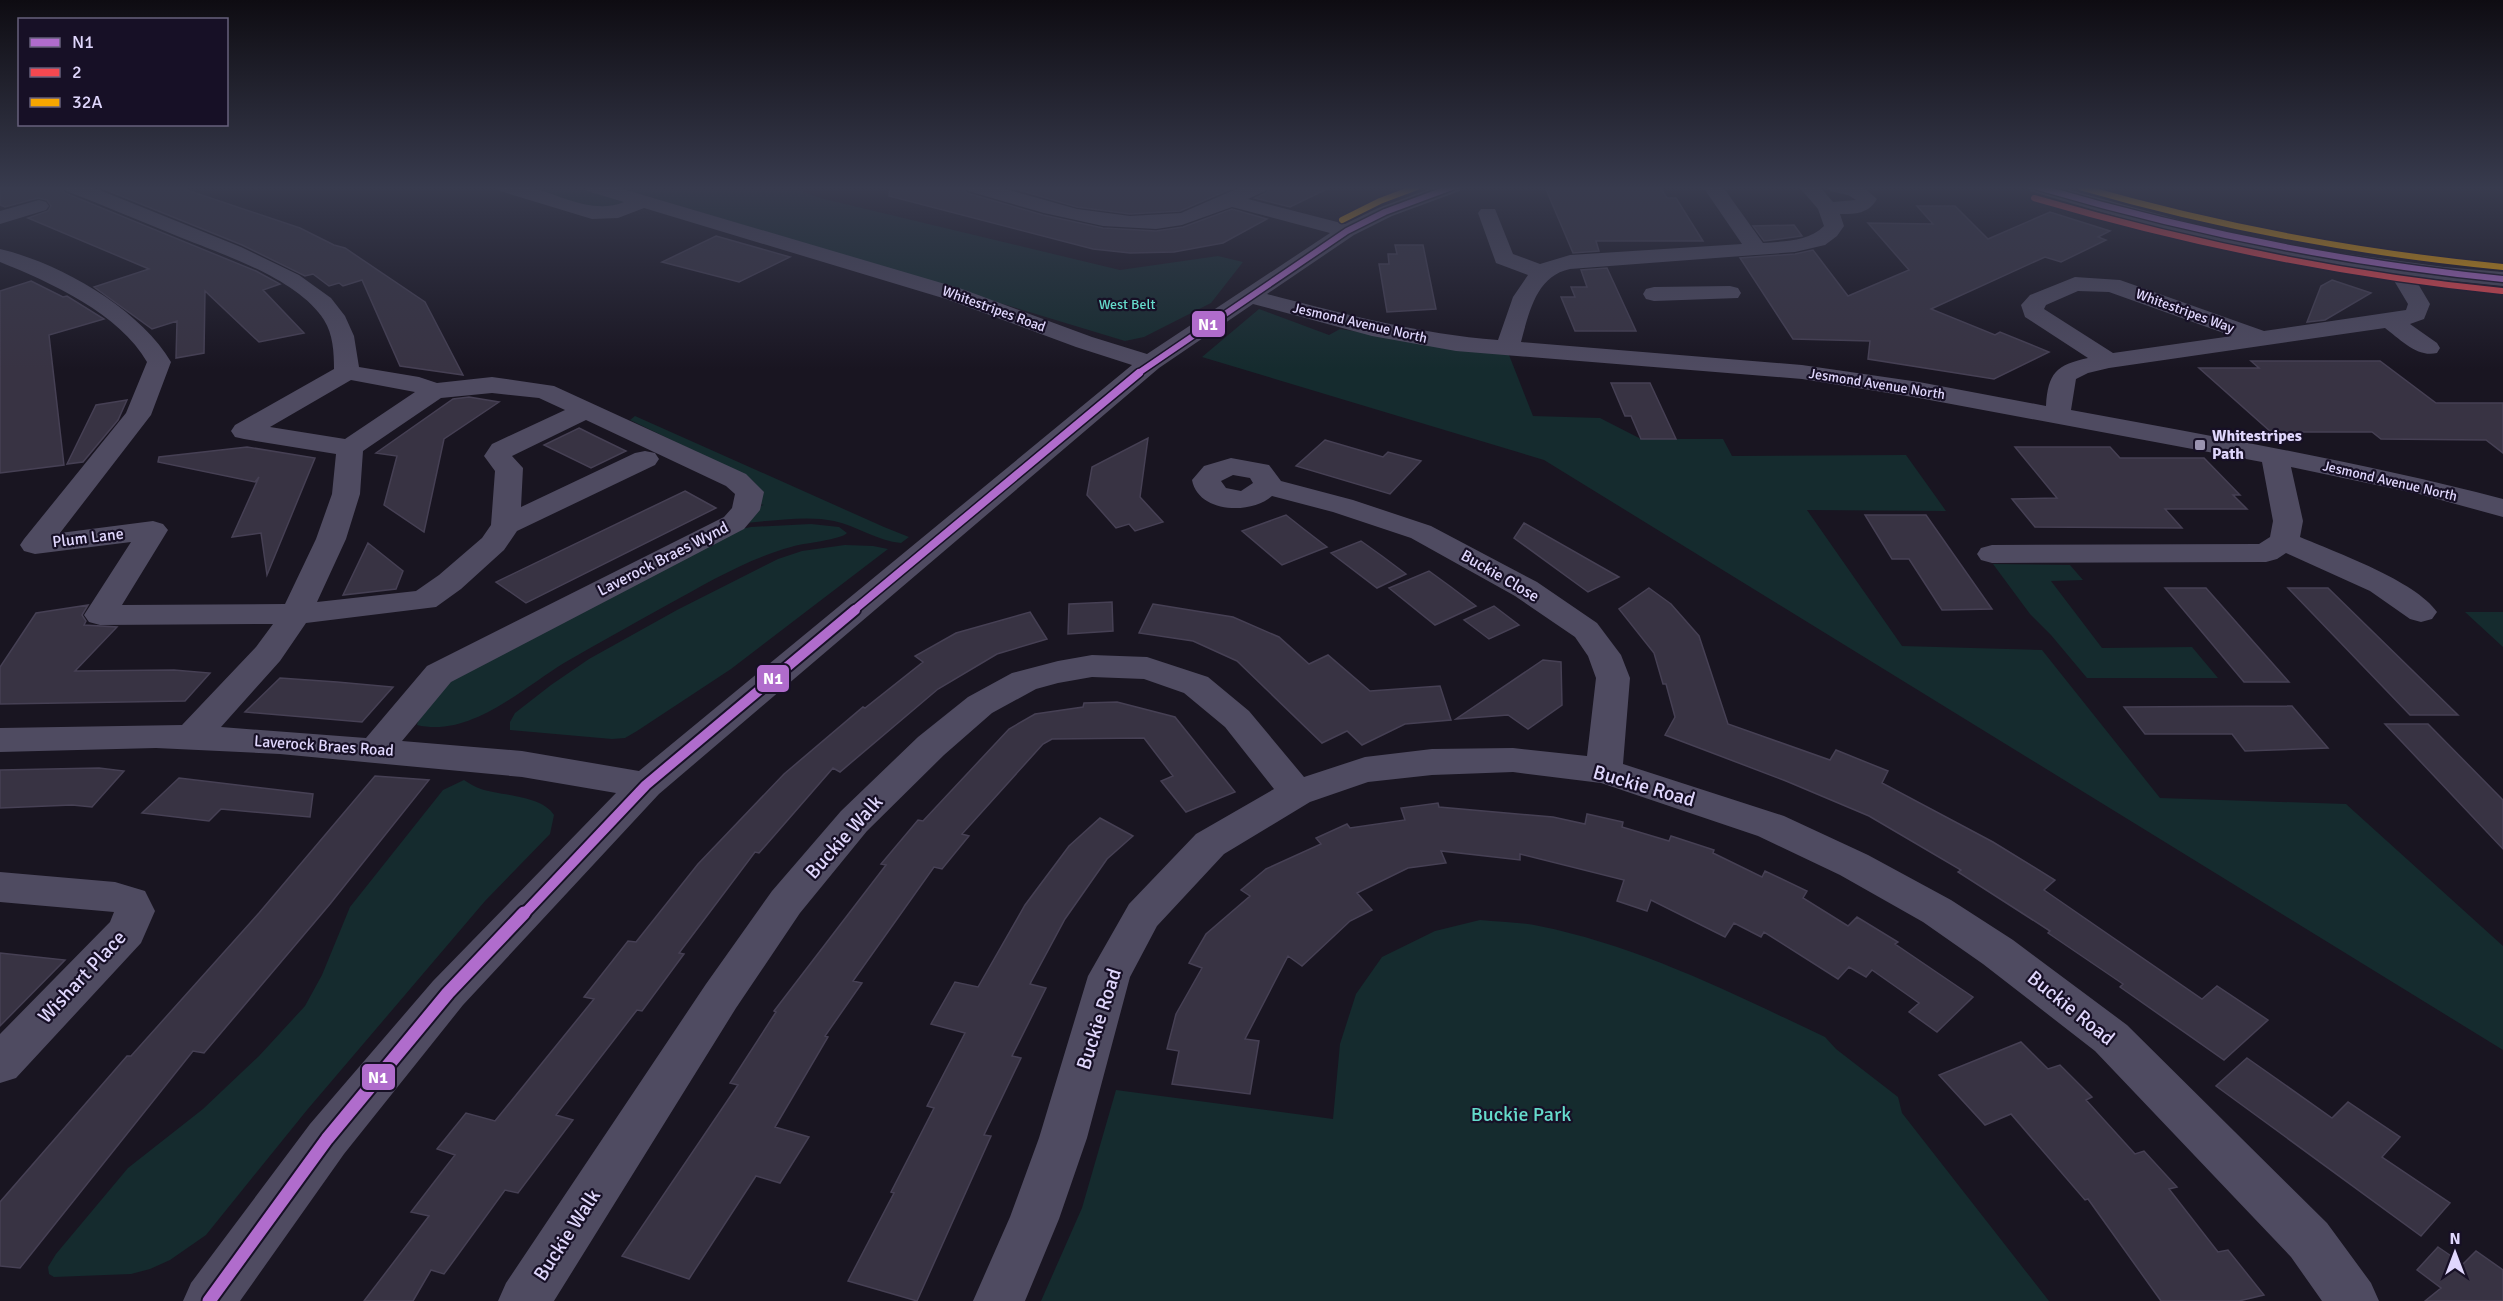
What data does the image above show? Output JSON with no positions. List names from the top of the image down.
{
  "streets": {
    "street": [
      "Whitestripes Road",
      "Whitestripes Way",
      "Jesmond Avenue North",
      "Plum Lane",
      "Laverock Braes Wynd",
      "Buckie Close",
      "Laverock Braes Road",
      "Buckie Road",
      "Buckie Walk",
      "Wishart Place"
    ]
  },
  "crossings": [
    ["Whitestripes Way", "Jesmond Avenue North"],
    ["Laverock Braes Wynd", "Laverock Braes Road"],
    ["Buckie Close", "Buckie Road"],
    ["Buckie Road", "Buckie Walk"]
  ],
  "parks": ["West Belt", "Buckie Park"],
  "places": {
    "transit": ["Whitestripes Path"]
  },
  "lines": ["transit line N1", "transit line 2", "transit line 32A"],
  "legend": ["N1", "2", "32A"],
  "north": "top"
}
